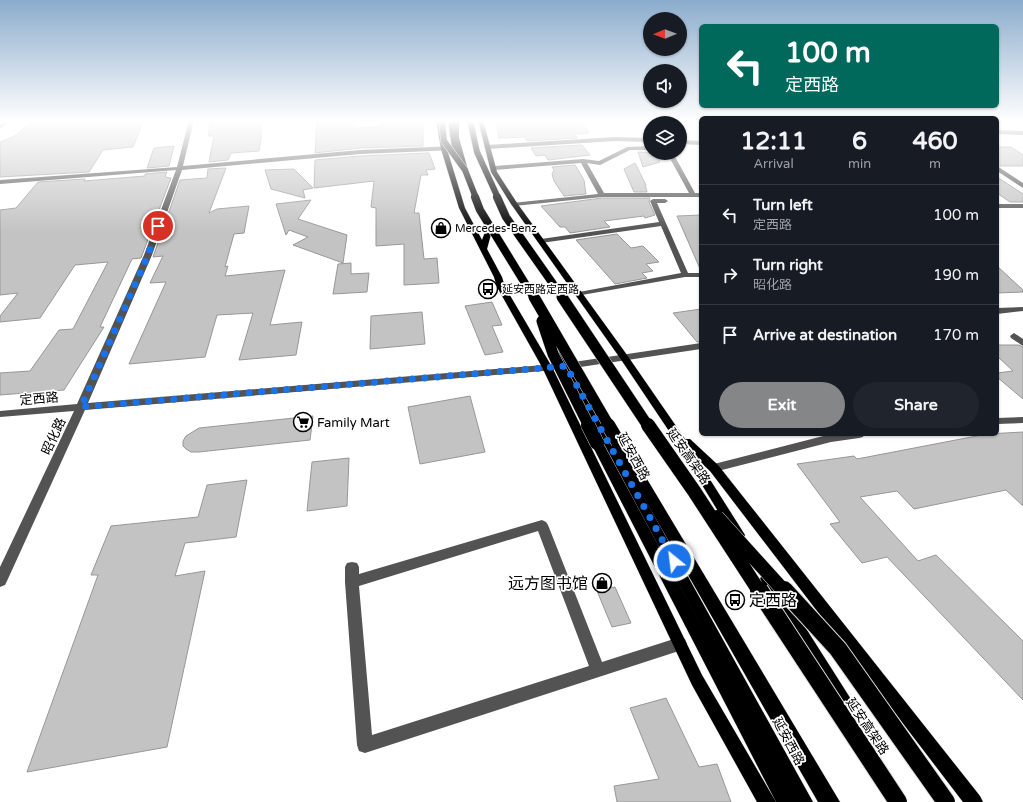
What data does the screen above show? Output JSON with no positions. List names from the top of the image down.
{
  "streets": {
    "highway": ["延安高架路"],
    "main road": ["延安西路"],
    "street": ["定西路", "昭化路"]
  },
  "crossings": [
    ["定西路", "昭化路"],
    ["定西路", "延安西路"]
  ],
  "places": {
    "shop": ["Mercedes-Benz", "远方图书馆"],
    "bus stop": ["延安西路定西路", "定西路"],
    "supermarket": ["Family Mart"]
  },
  "north": "left",
  "page": {
    "turn": ["100 m", "定西路"],
    "eta": [
      "12:11",
      "Arrival",
      "6",
      "min",
      "460",
      "m"
    ],
    "list": [
      {
        "name": "Turn left",
        "note": "定西路",
        "value": "100 m"
      },
      {
        "name": "Turn right",
        "note": "昭化路",
        "value": "190 m"
      },
      {
        "name": "Arrive at destination",
        "value": "170 m"
      }
    ],
    "buttons": ["Exit", "Share"]
  }
}
